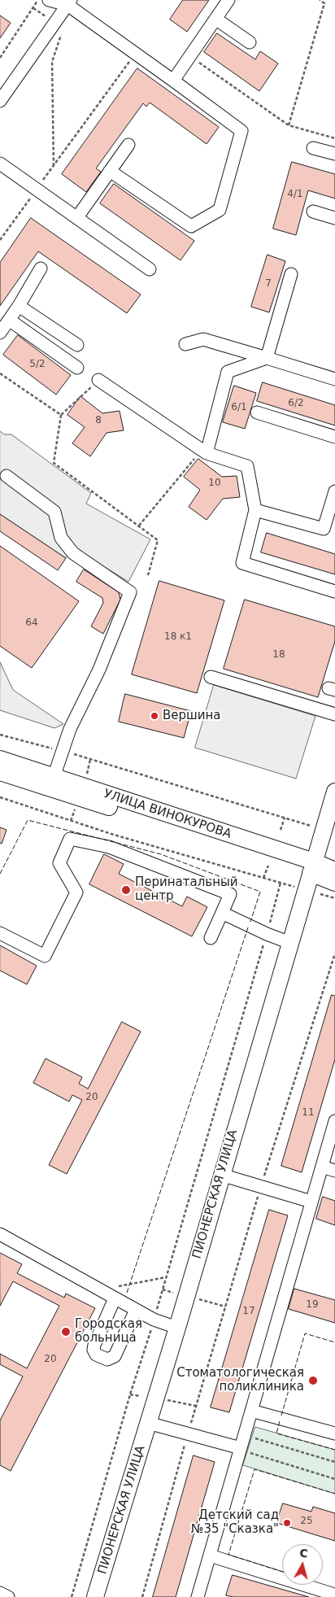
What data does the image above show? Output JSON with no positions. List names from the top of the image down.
{
  "streets": {
    "main road": ["УЛИЦА ВИНОКУРОВА", "ПИОНЕРСКАЯ УЛИЦА"]
  },
  "crossings": [
    ["УЛИЦА ВИНОКУРОВА", "ПИОНЕРСКАЯ УЛИЦА"]
  ],
  "places": [
    "Вершина",
    "Перинатальный центр",
    "Городская больница",
    "Cтоматологическая поликлиника",
    "Детский сад №35 \"Сказка\""
  ],
  "house_numbers": [
    "4/1",
    "7",
    "5/2",
    "6/2",
    "6/1",
    "8",
    "10",
    "64",
    "18 к1",
    "18",
    "20",
    "11",
    "19",
    "17",
    "20",
    "25"
  ],
  "north": "top"
}
